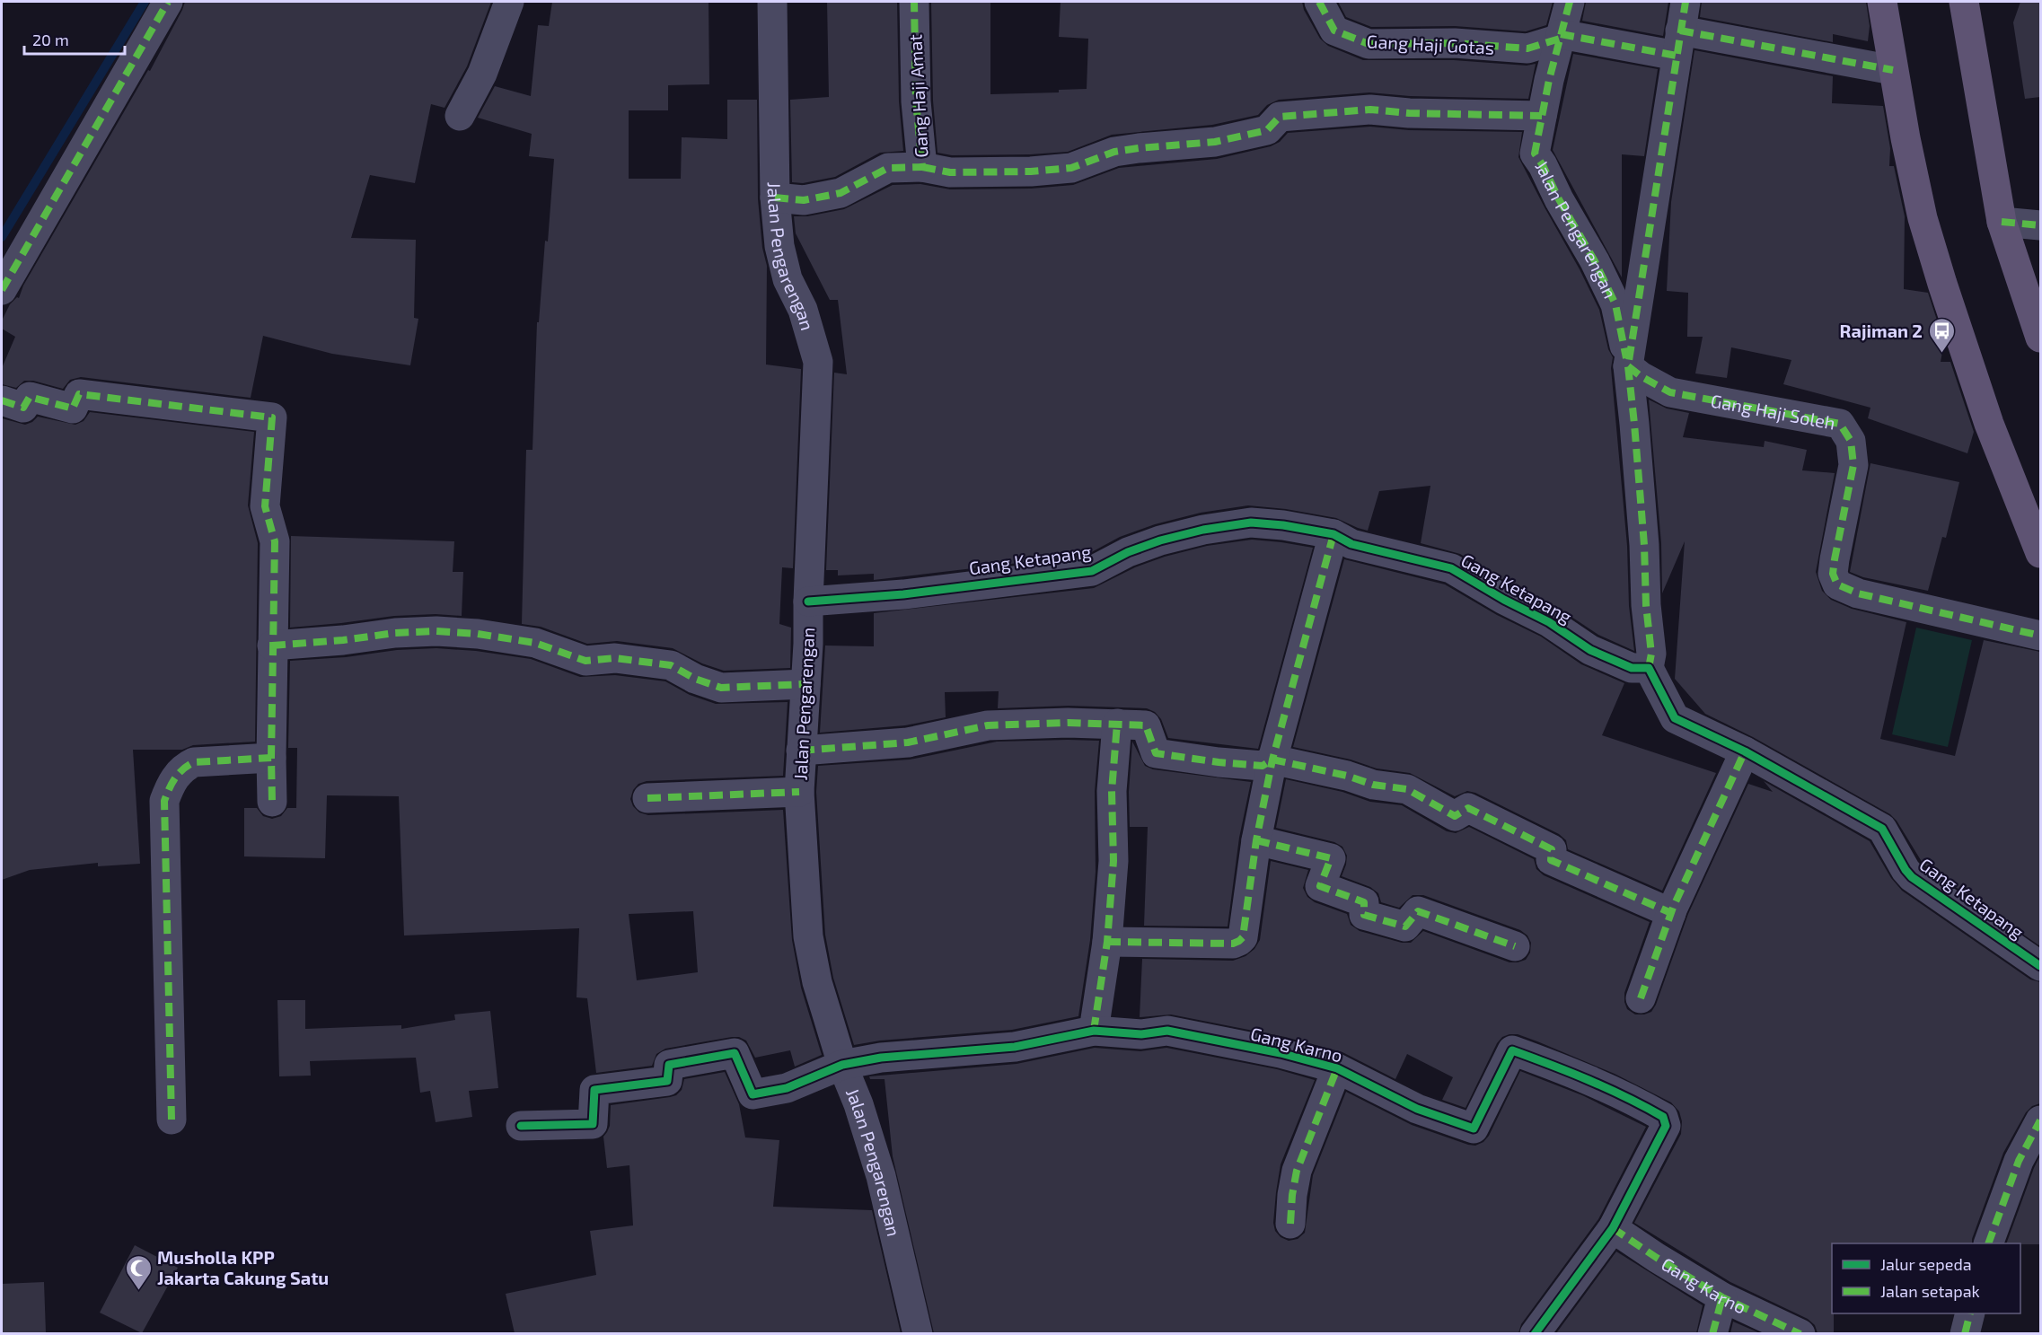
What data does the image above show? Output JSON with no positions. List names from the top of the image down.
{
  "streets": {
    "street": [
      "Gang Haji Gotas",
      "Gang Haji Amat",
      "Jalan Pengarengan",
      "Gang Haji Soleh",
      "Gang Ketapang",
      "Gang Karno"
    ]
  },
  "crossings": [
    ["Gang Haji Gotas", "Jalan Pengarengan"],
    ["Gang Haji Amat", "Jalan Pengarengan"],
    ["Jalan Pengarengan", "Gang Haji Soleh"],
    ["Jalan Pengarengan", "Gang Ketapang"],
    ["Jalan Pengarengan", "Gang Karno"]
  ],
  "places": {
    "bus stop": ["Rajiman 2"],
    "mosque": ["Musholla KPP Jakarta Cakung Satu"]
  },
  "legend": ["Jalur sepeda", "Jalan setapak"],
  "scale_bar": "20 m"
}
